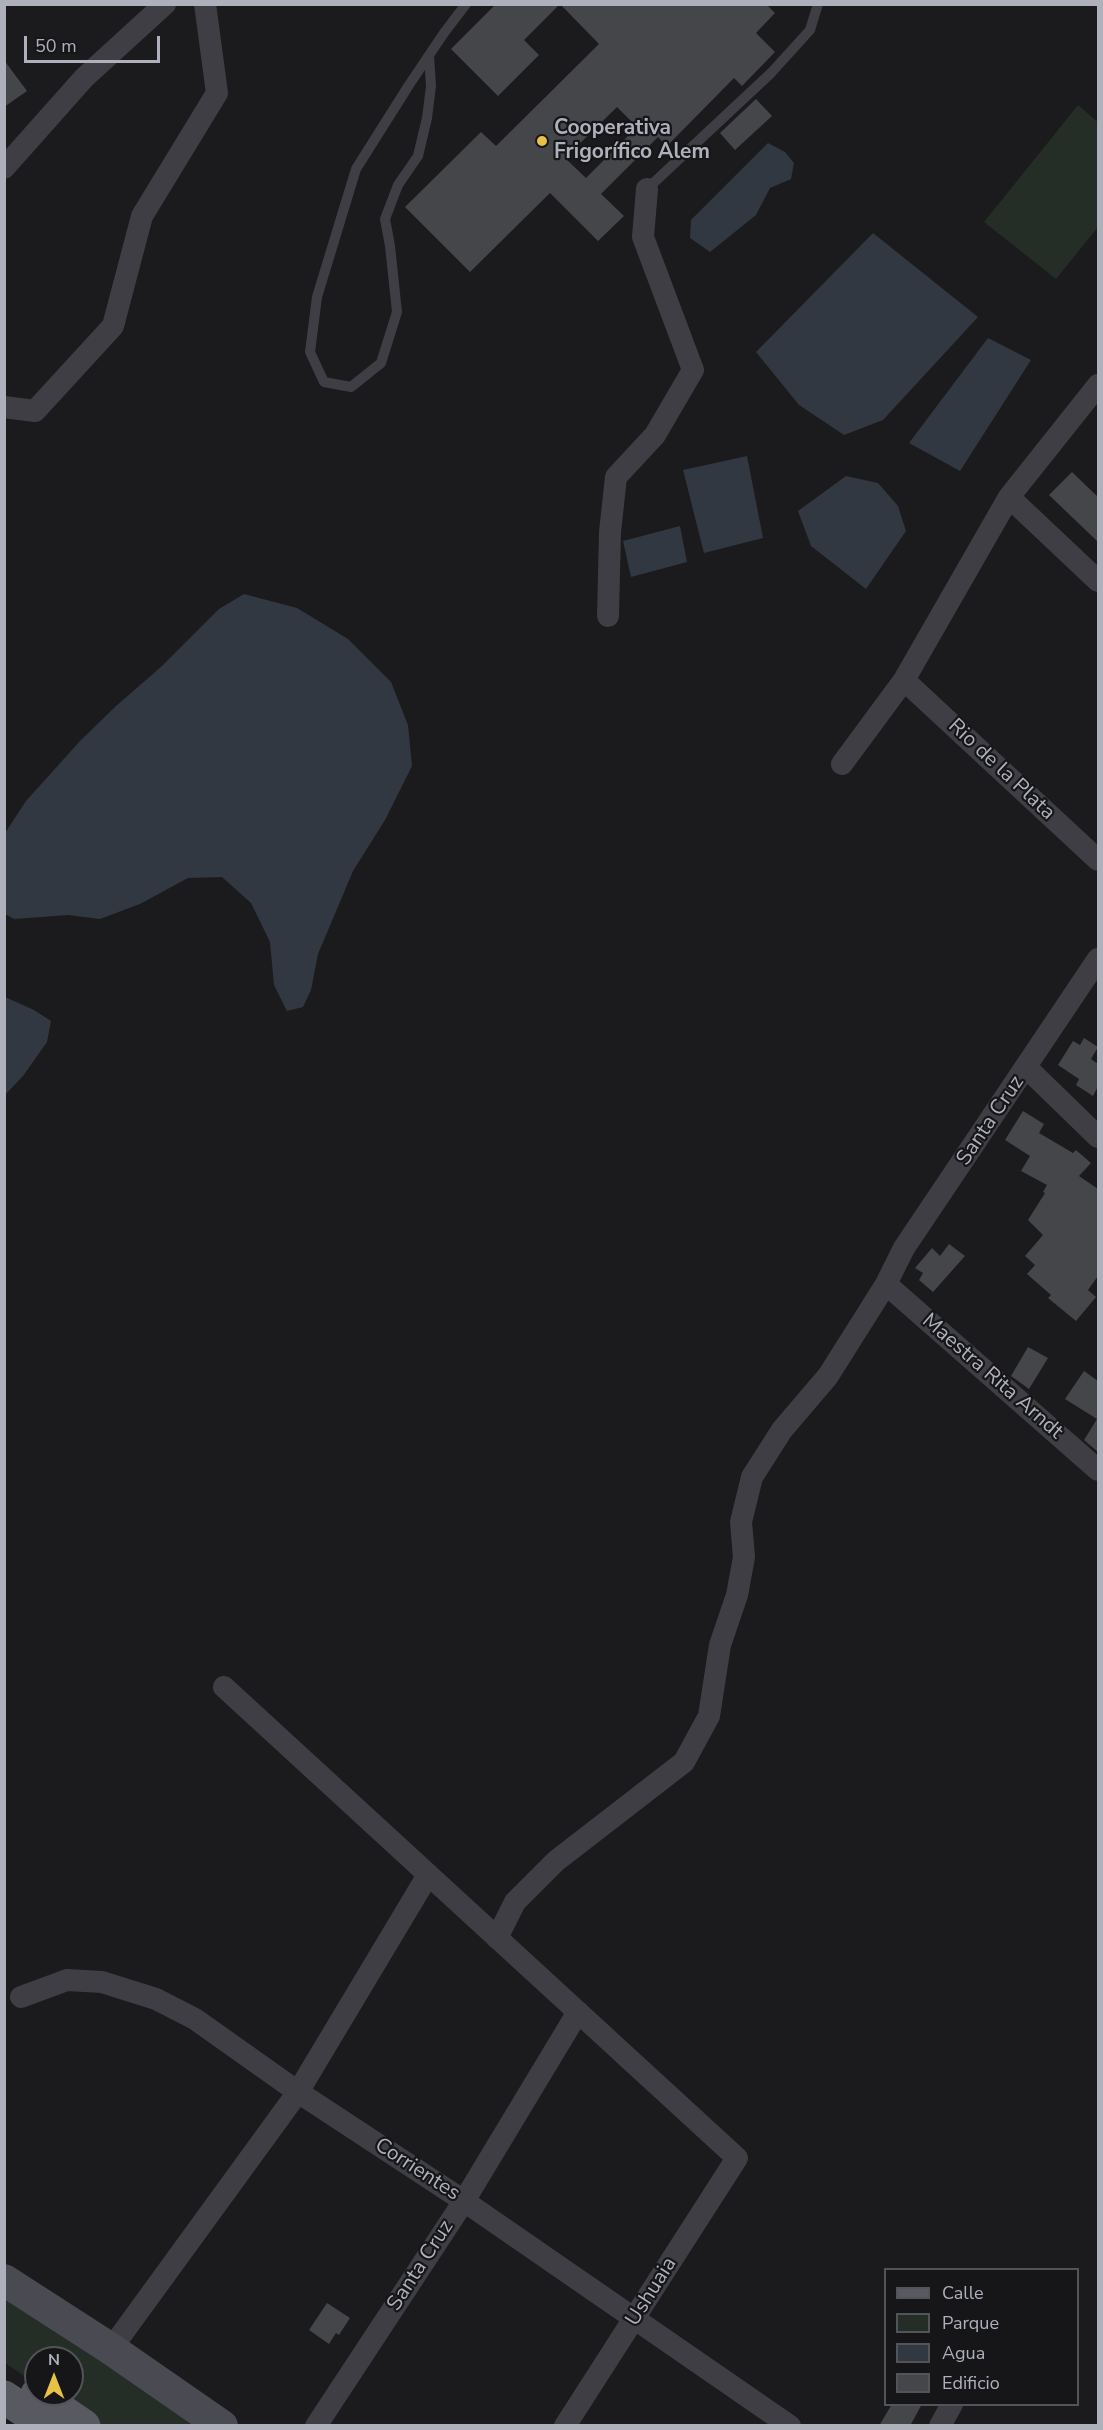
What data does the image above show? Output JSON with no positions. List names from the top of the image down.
{
  "streets": {
    "street": [
      "Rio de la Plata",
      "Santa Cruz",
      "Maestra Rita Arndt",
      "Corrientes",
      "Ushuaia"
    ]
  },
  "crossings": [
    ["Santa Cruz", "Maestra Rita Arndt"],
    ["Santa Cruz", "Corrientes"],
    ["Santa Cruz", "Ushuaia"],
    ["Corrientes", "Ushuaia"]
  ],
  "places": ["Cooperativa Frigorífico Alem"],
  "legend": [
    "Calle",
    "Parque",
    "Agua",
    "Edificio"
  ],
  "scale_bar": "50 m",
  "north": "top"
}
